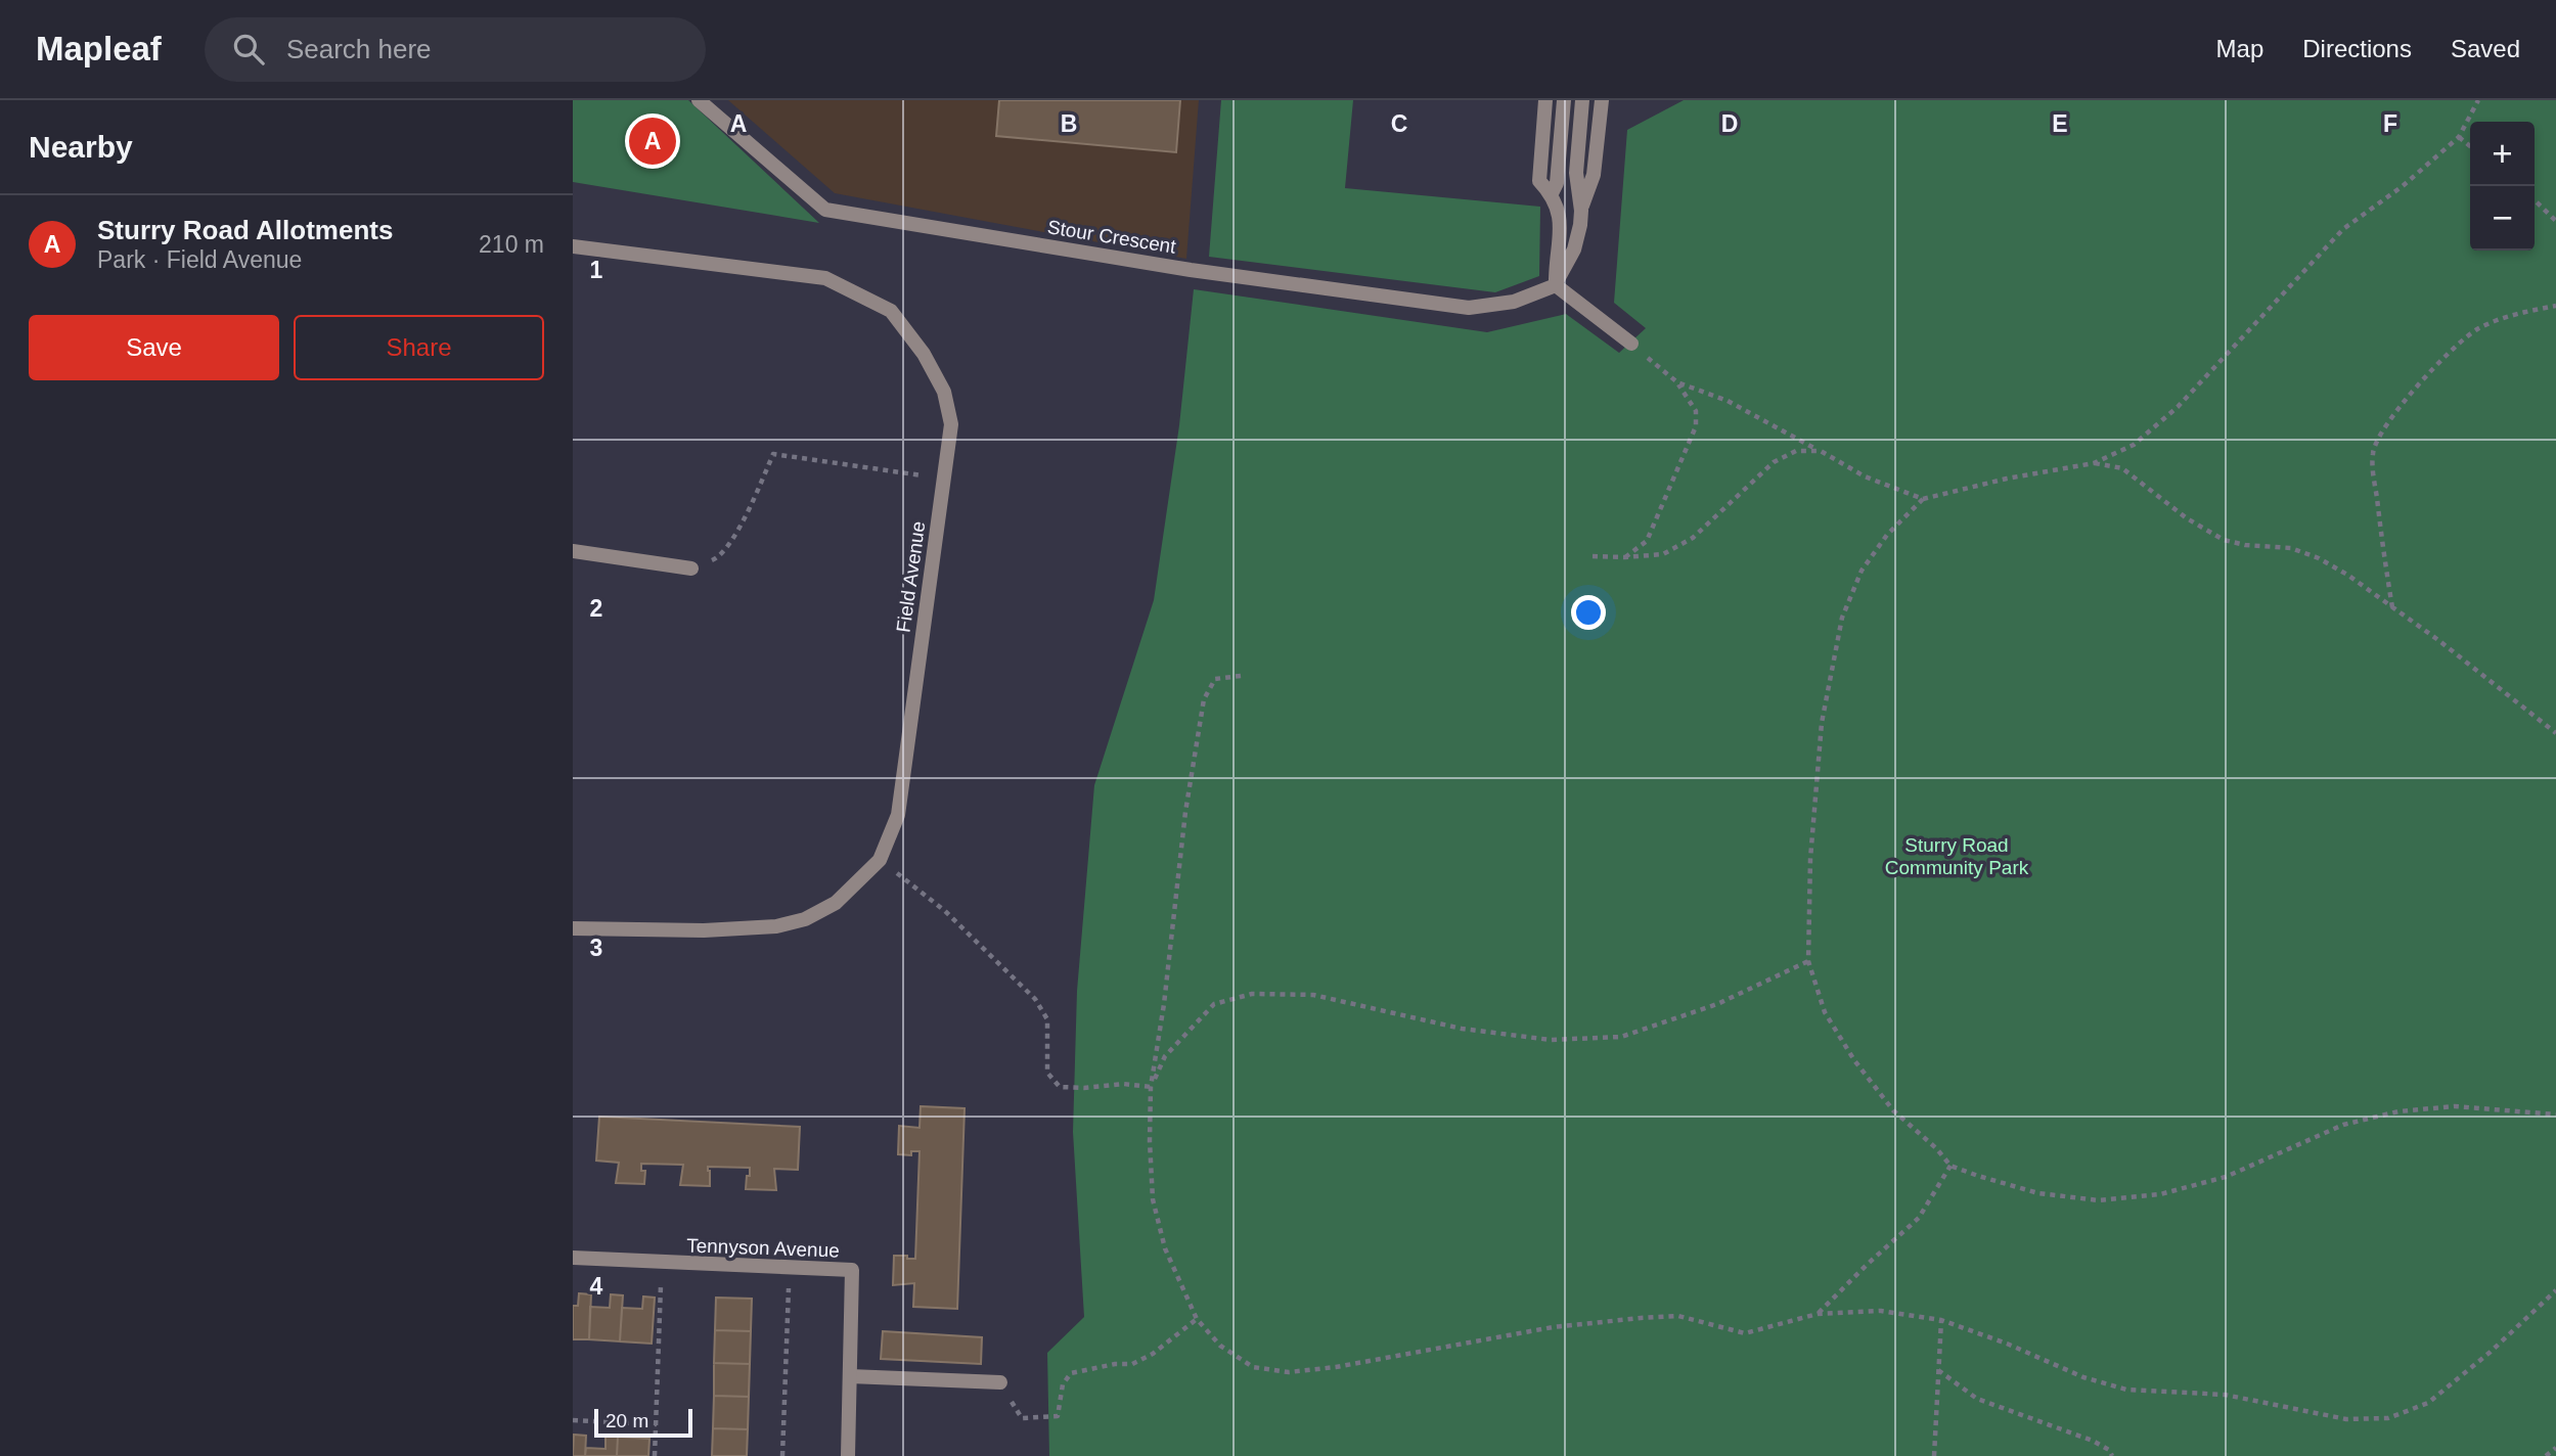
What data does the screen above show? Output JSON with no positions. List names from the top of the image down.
{
  "streets": {
    "street": ["Stour Crescent", "Field Avenue", "Tennyson Avenue"]
  },
  "parks": ["Sturry Road Community Park"],
  "scale_bar": "20 m",
  "page": {
    "header": "Mapleaf",
    "search": "Search here",
    "nav": ["Map", "Directions", "Saved"],
    "heading": "Nearby",
    "pins": "A",
    "map_buttons": ["+", "−"],
    "list": [
      {
        "mark": "A",
        "name": "Sturry Road Allotments",
        "note": "Park · Field Avenue",
        "value": "210 m"
      }
    ],
    "buttons": ["Save", "Share"],
    "scale": "20 m"
  },
  "grid": {
    "columns": [
      "A",
      "B",
      "C",
      "D",
      "E",
      "F"
    ],
    "rows": [
      "1",
      "2",
      "3",
      "4"
    ]
  }
}
